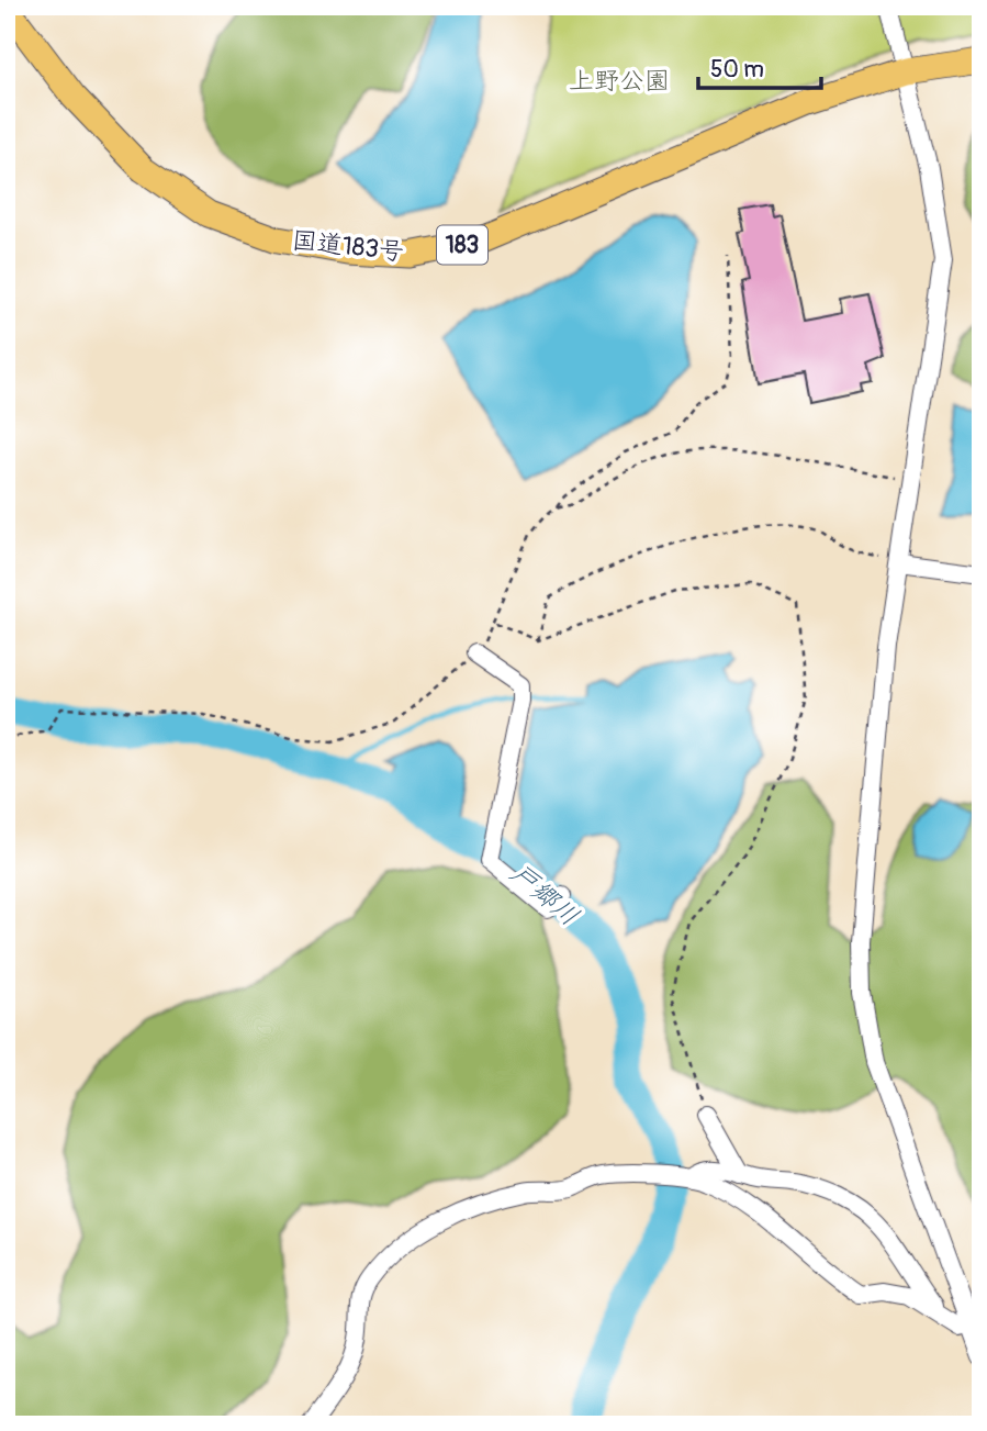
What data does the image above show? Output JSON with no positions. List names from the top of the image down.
{
  "streets": {
    "highway": ["183", "国道183号"]
  },
  "water": ["戸郷川"],
  "parks": ["上野公園"],
  "scale_bar": "50 m"
}
